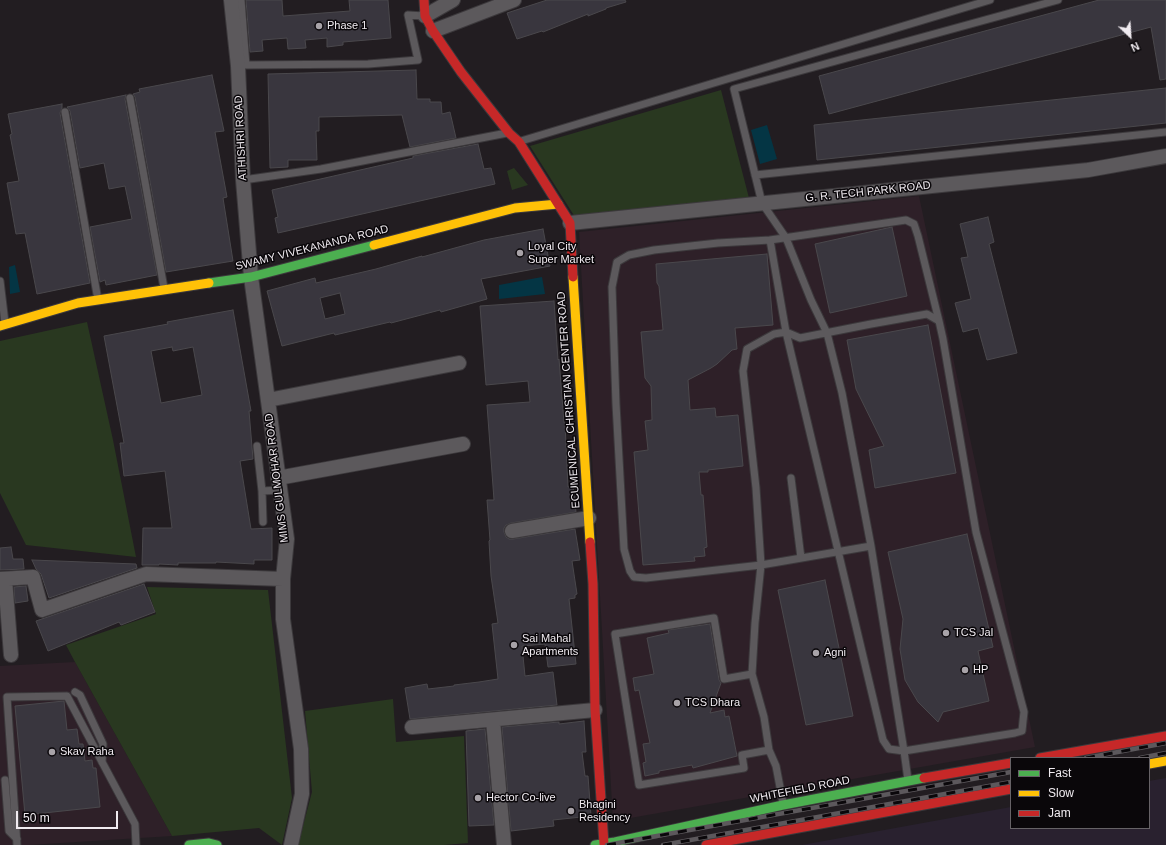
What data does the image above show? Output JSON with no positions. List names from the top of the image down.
{
  "streets": {
    "street": [
      "ATHISHRI ROAD",
      "G. R. TECH PARK ROAD",
      "SWAMY VIVEKANANDA ROAD",
      "ECUMENICAL CHRISTIAN CENTER ROAD",
      "MIMS GULMOHAR ROAD",
      "WHITEFIELD ROAD"
    ]
  },
  "crossings": [
    ["ATHISHRI ROAD", "SWAMY VIVEKANANDA ROAD"],
    ["ATHISHRI ROAD", "MIMS GULMOHAR ROAD"],
    ["G. R. TECH PARK ROAD", "ECUMENICAL CHRISTIAN CENTER ROAD"],
    ["SWAMY VIVEKANANDA ROAD", "ECUMENICAL CHRISTIAN CENTER ROAD"],
    ["SWAMY VIVEKANANDA ROAD", "MIMS GULMOHAR ROAD"],
    ["ECUMENICAL CHRISTIAN CENTER ROAD", "WHITEFIELD ROAD"]
  ],
  "places": [
    "Phase 1",
    "Loyal City Super Market",
    "TCS Jal",
    "Sai Mahal Apartments",
    "Agni",
    "HP",
    "TCS Dhara",
    "Skav Raha",
    "Hector Co-live",
    "Bhagini Residency"
  ],
  "legend": ["Fast", "Slow", "Jam"],
  "scale_bar": "50 m",
  "north": "bottom right"
}
